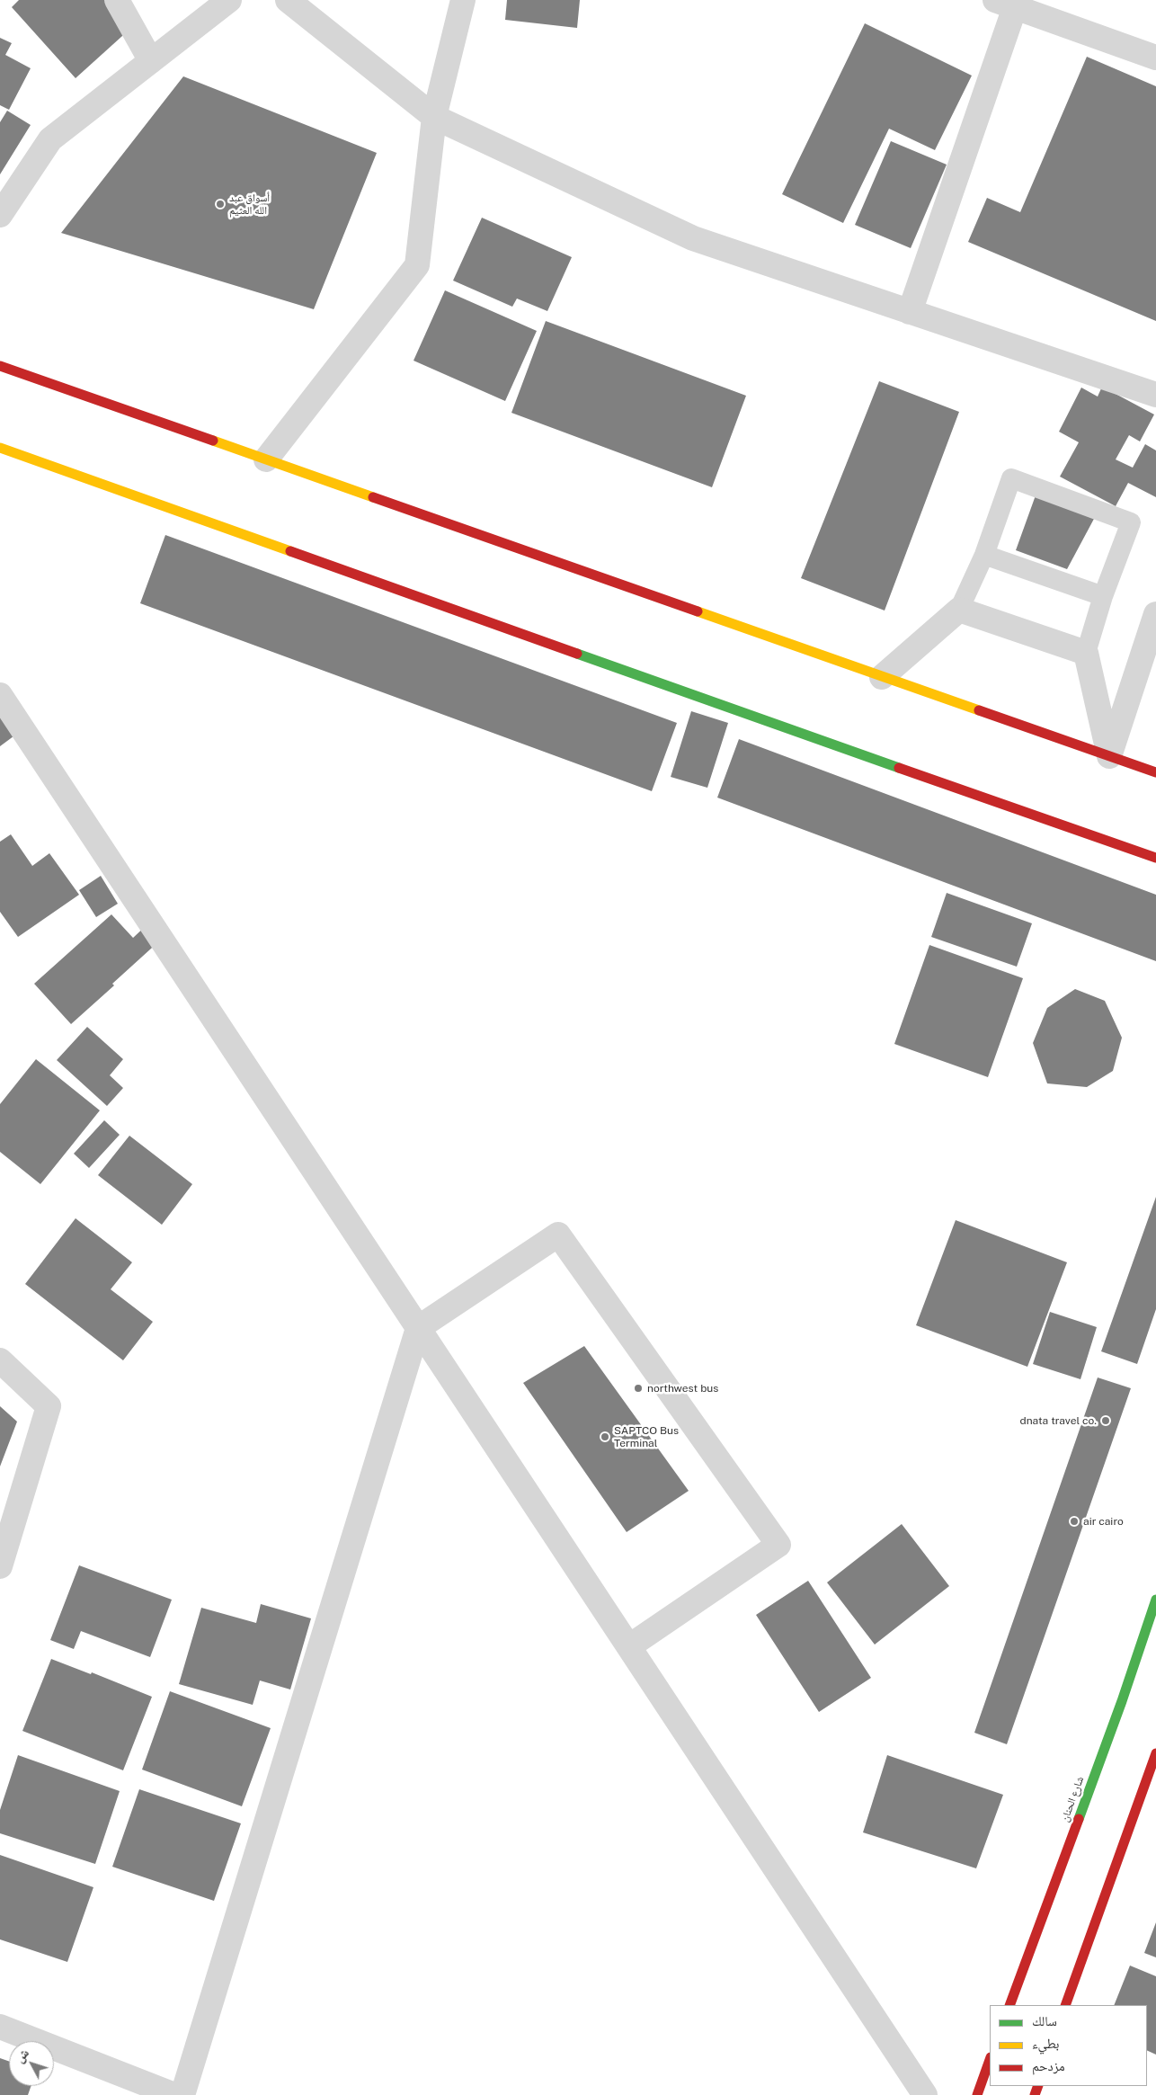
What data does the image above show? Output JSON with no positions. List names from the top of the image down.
{
  "streets": {
    "main road": ["شارع الحنان"]
  },
  "places": [
    "أسواق عبد الله العثيم",
    "northwest bus",
    "dnata travel co.",
    "SAPTCO Bus Terminal",
    "air cairo"
  ],
  "legend": ["سالك", "بطيء", "مزدحم"],
  "north": "top left"
}
